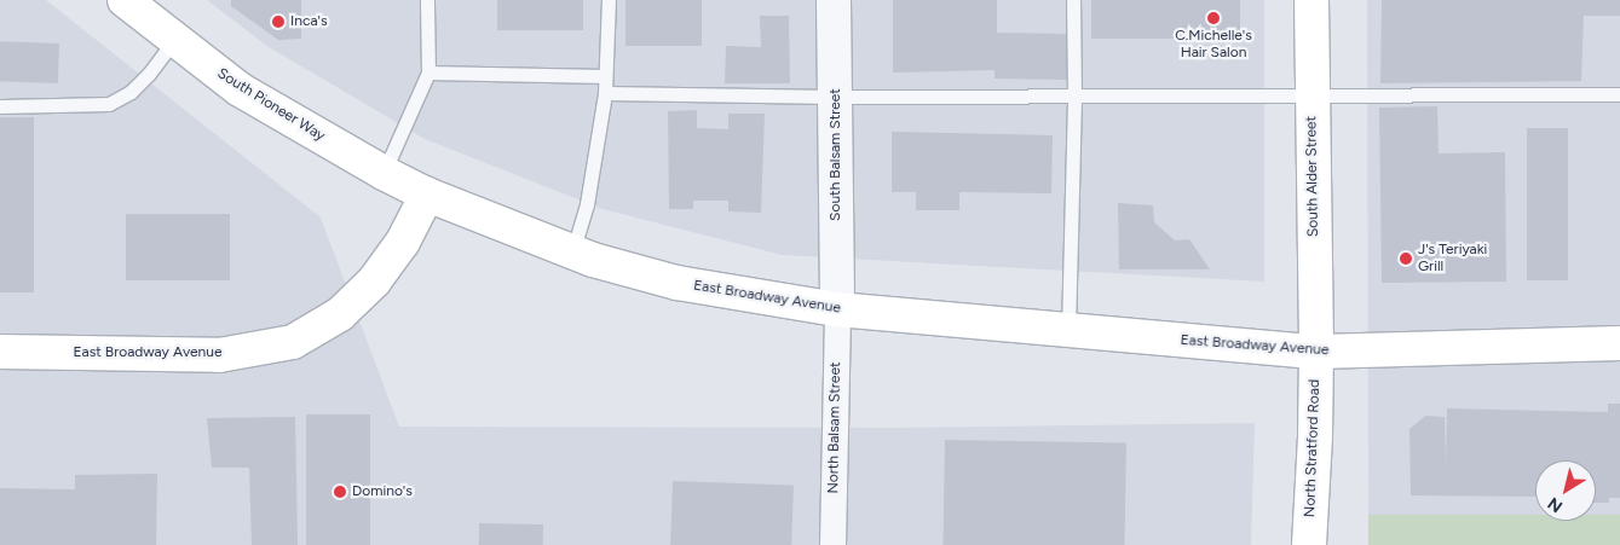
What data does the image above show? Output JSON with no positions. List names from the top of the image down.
{
  "streets": {
    "main road": [
      "South Pioneer Way",
      "South Alder Street",
      "East Broadway Avenue",
      "North Stratford Road"
    ],
    "street": ["South Balsam Street", "North Balsam Street"]
  },
  "crossings": [
    ["South Pioneer Way", "East Broadway Avenue"],
    ["South Balsam Street", "East Broadway Avenue"],
    ["South Balsam Street", "North Balsam Street"],
    ["South Alder Street", "East Broadway Avenue"],
    ["South Alder Street", "North Stratford Road"],
    ["East Broadway Avenue", "North Balsam Street"],
    ["East Broadway Avenue", "North Stratford Road"]
  ],
  "places": [
    "C.Michelle's Hair Salon",
    "Inca's",
    "J's Teriyaki Grill",
    "Domino's"
  ],
  "north": "bottom left"
}
